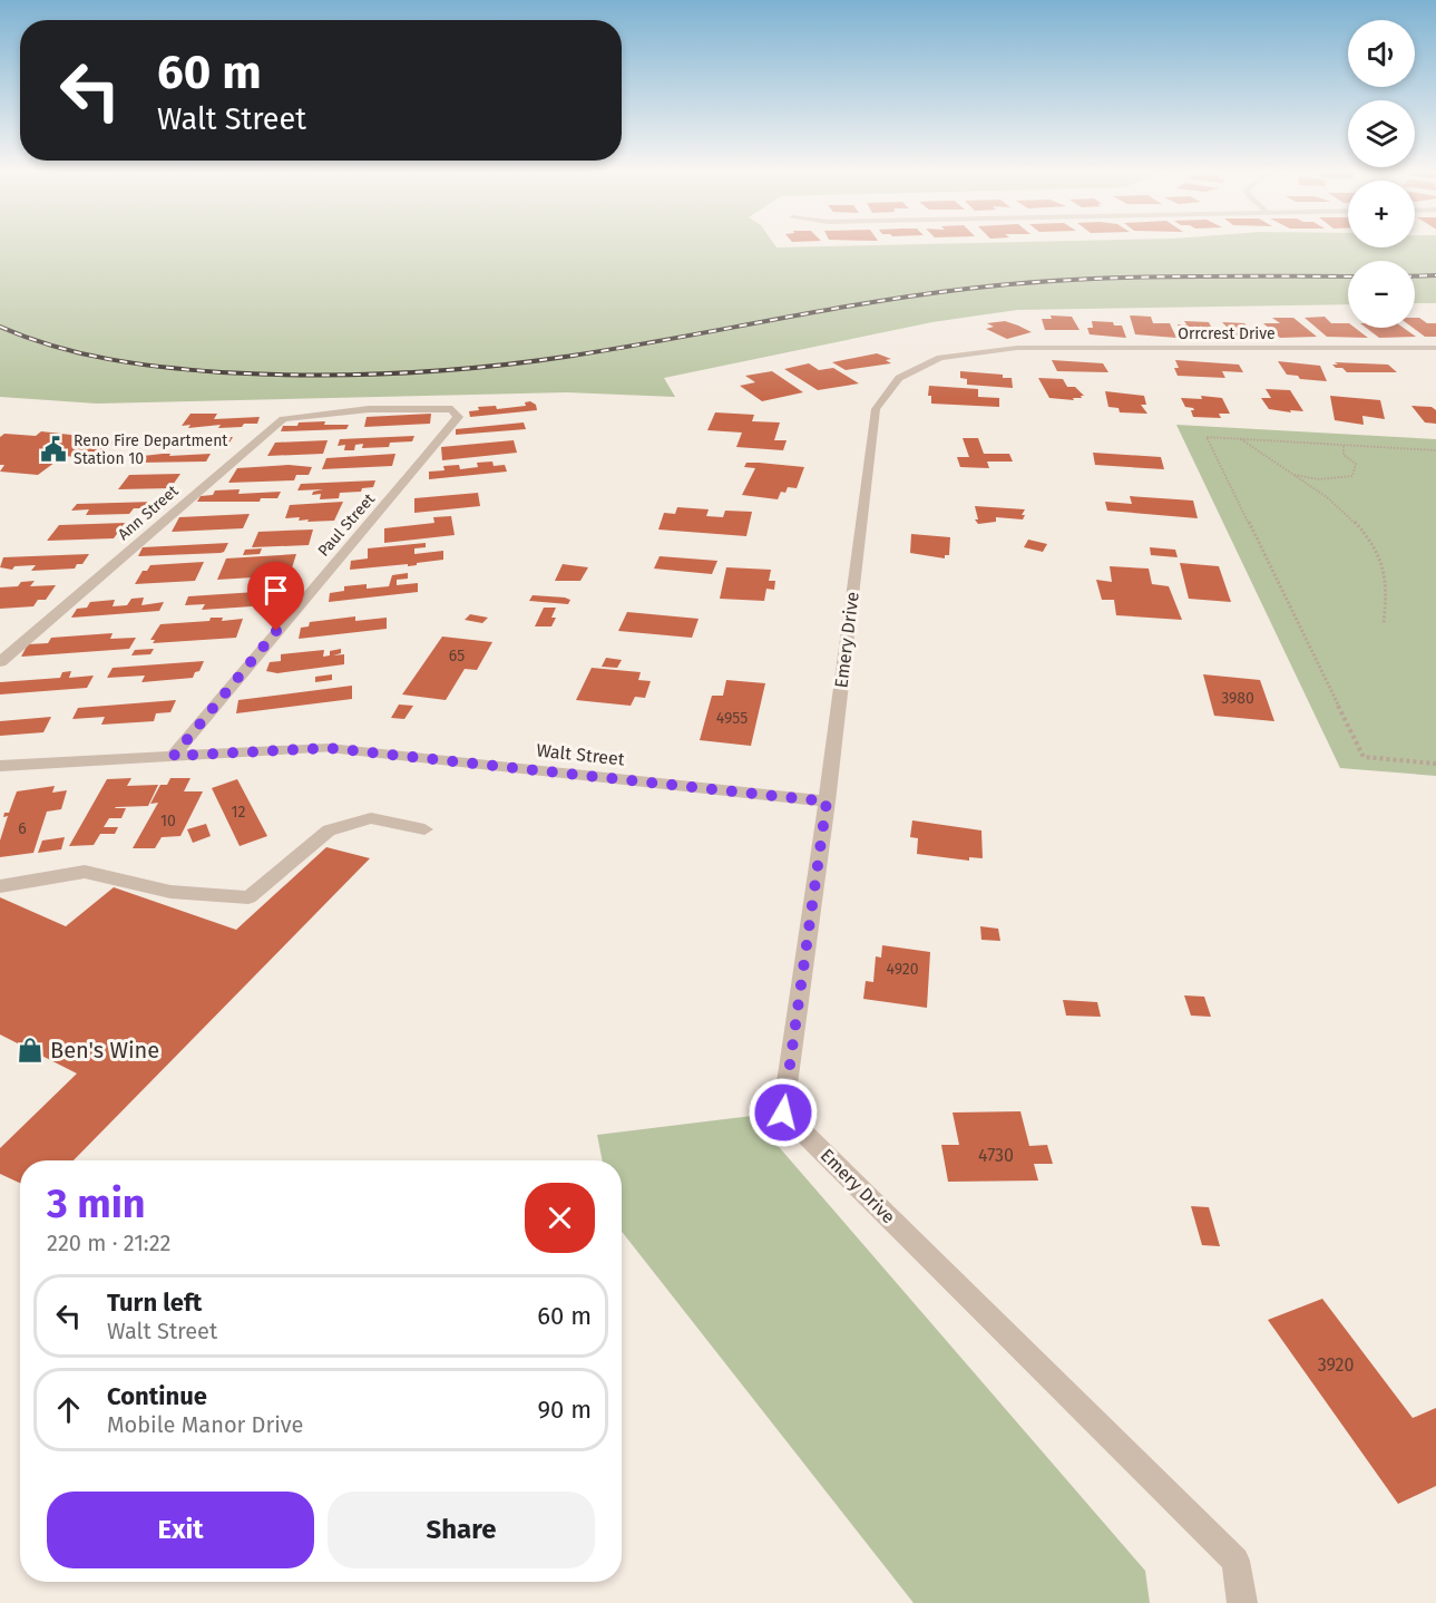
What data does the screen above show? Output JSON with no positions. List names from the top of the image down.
{
  "streets": {
    "street": [
      "Orrcrest Drive",
      "Ann Street",
      "Paul Street",
      "Emery Drive",
      "Walt Street"
    ]
  },
  "crossings": [
    ["Orrcrest Drive", "Emery Drive"],
    ["Ann Street", "Paul Street"],
    ["Paul Street", "Walt Street"],
    ["Emery Drive", "Walt Street"]
  ],
  "places": {
    "public building": ["Reno Fire Department Station 10"],
    "shop": ["Ben's Wine"]
  },
  "house_numbers": [
    "65",
    "3980",
    "4955",
    "12",
    "10",
    "6",
    "4920",
    "4730",
    "3920"
  ],
  "page": {
    "map_buttons": ["+", "−"],
    "turn": ["60 m", "Walt Street"],
    "heading": ["3 min", "220 m · 21:22"],
    "list": [
      {
        "name": "Turn left",
        "note": "Walt Street",
        "value": "60 m"
      },
      {
        "name": "Continue",
        "note": "Mobile Manor Drive",
        "value": "90 m"
      }
    ],
    "buttons": ["Exit", "Share"]
  }
}
